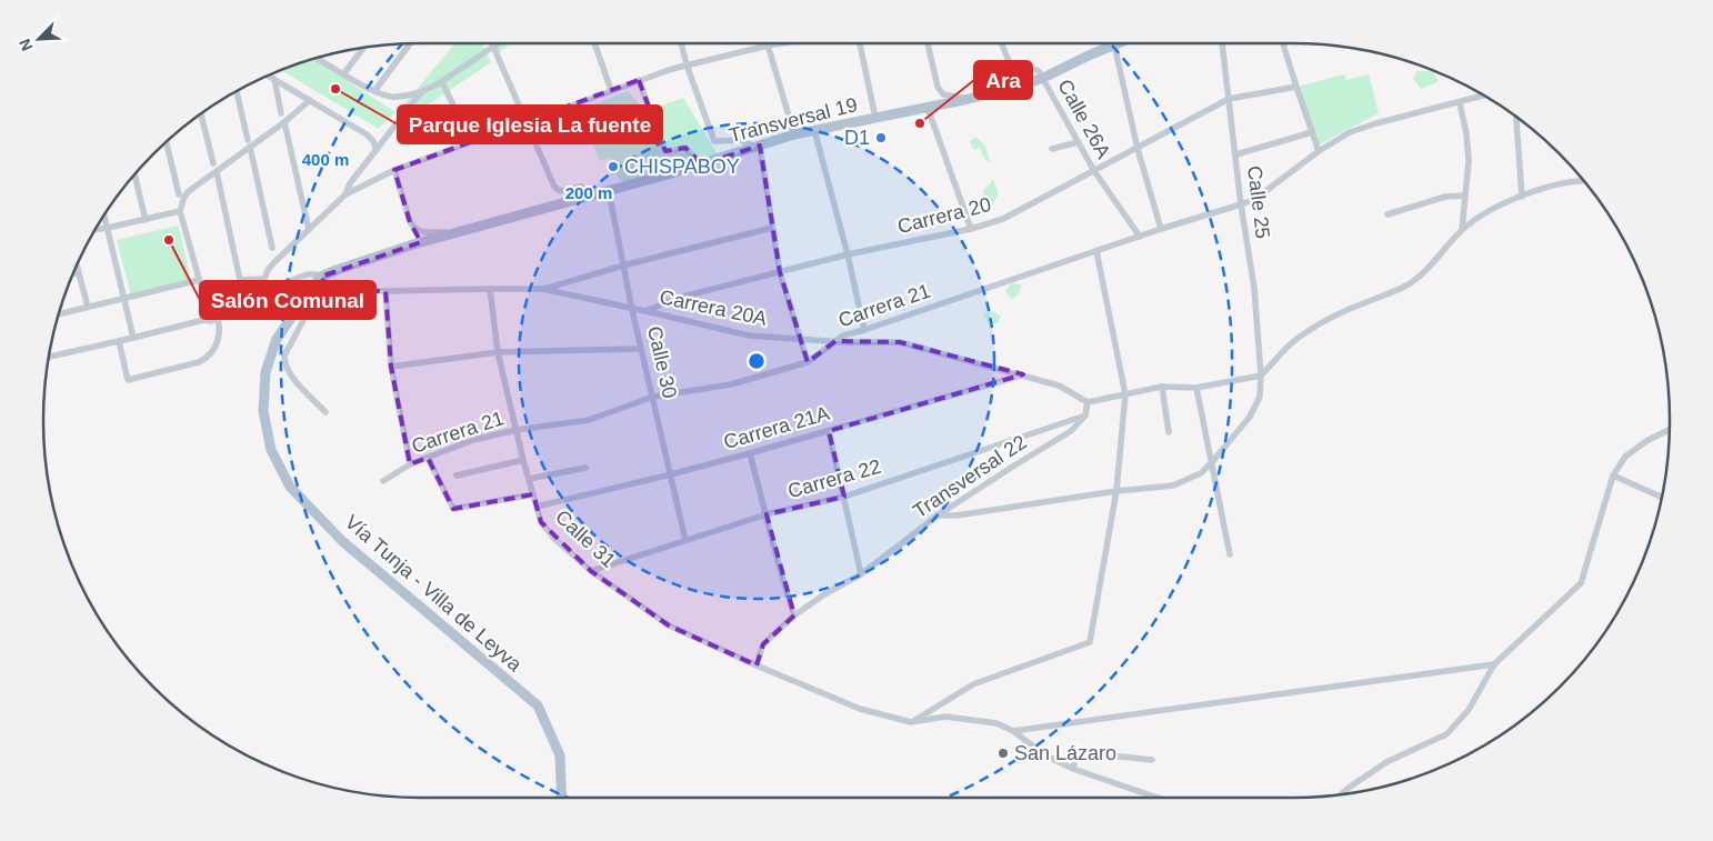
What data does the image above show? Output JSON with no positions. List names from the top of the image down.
{
  "streets": {
    "main road": ["Transversal 19", "Vía Tunja - Villa de Leyva"],
    "street": [
      "Calle 26A",
      "Calle 25",
      "Carrera 20",
      "Carrera 21",
      "Carrera 20A",
      "Calle 30",
      "Carrera 21A",
      "Transversal 22",
      "Carrera 22",
      "Calle 31"
    ]
  },
  "crossings": [
    ["Calle 26A", "Transversal 19"],
    ["Calle 26A", "Carrera 20"],
    ["Calle 26A", "Carrera 21"],
    ["Transversal 19", "Carrera 20A"],
    ["Transversal 19", "Calle 30"],
    ["Transversal 19", "Vía Tunja - Villa de Leyva"],
    ["Calle 25", "Carrera 20"],
    ["Calle 25", "Carrera 21"],
    ["Calle 25", "Transversal 22"],
    ["Carrera 20", "Carrera 20A"],
    ["Carrera 21", "Carrera 20A"],
    ["Carrera 21", "Calle 30"],
    ["Carrera 21", "Calle 31"],
    ["Carrera 20A", "Calle 30"],
    ["Carrera 20A", "Carrera 21A"],
    ["Carrera 20A", "Calle 31"],
    ["Carrera 20A", "Vía Tunja - Villa de Leyva"],
    ["Calle 30", "Carrera 21A"],
    ["Calle 30", "Carrera 22"],
    ["Carrera 21A", "Calle 31"],
    ["Transversal 22", "Carrera 22"],
    ["Transversal 22", "Calle 31"],
    ["Carrera 22", "Calle 31"]
  ],
  "places": [
    "Parque Iglesia La fuente",
    "Ara",
    "D1",
    "CHISPABOY",
    "Salón Comunal",
    "San Lázaro"
  ],
  "north": "bottom left",
  "rings": ["400 m", "200 m"]
}
